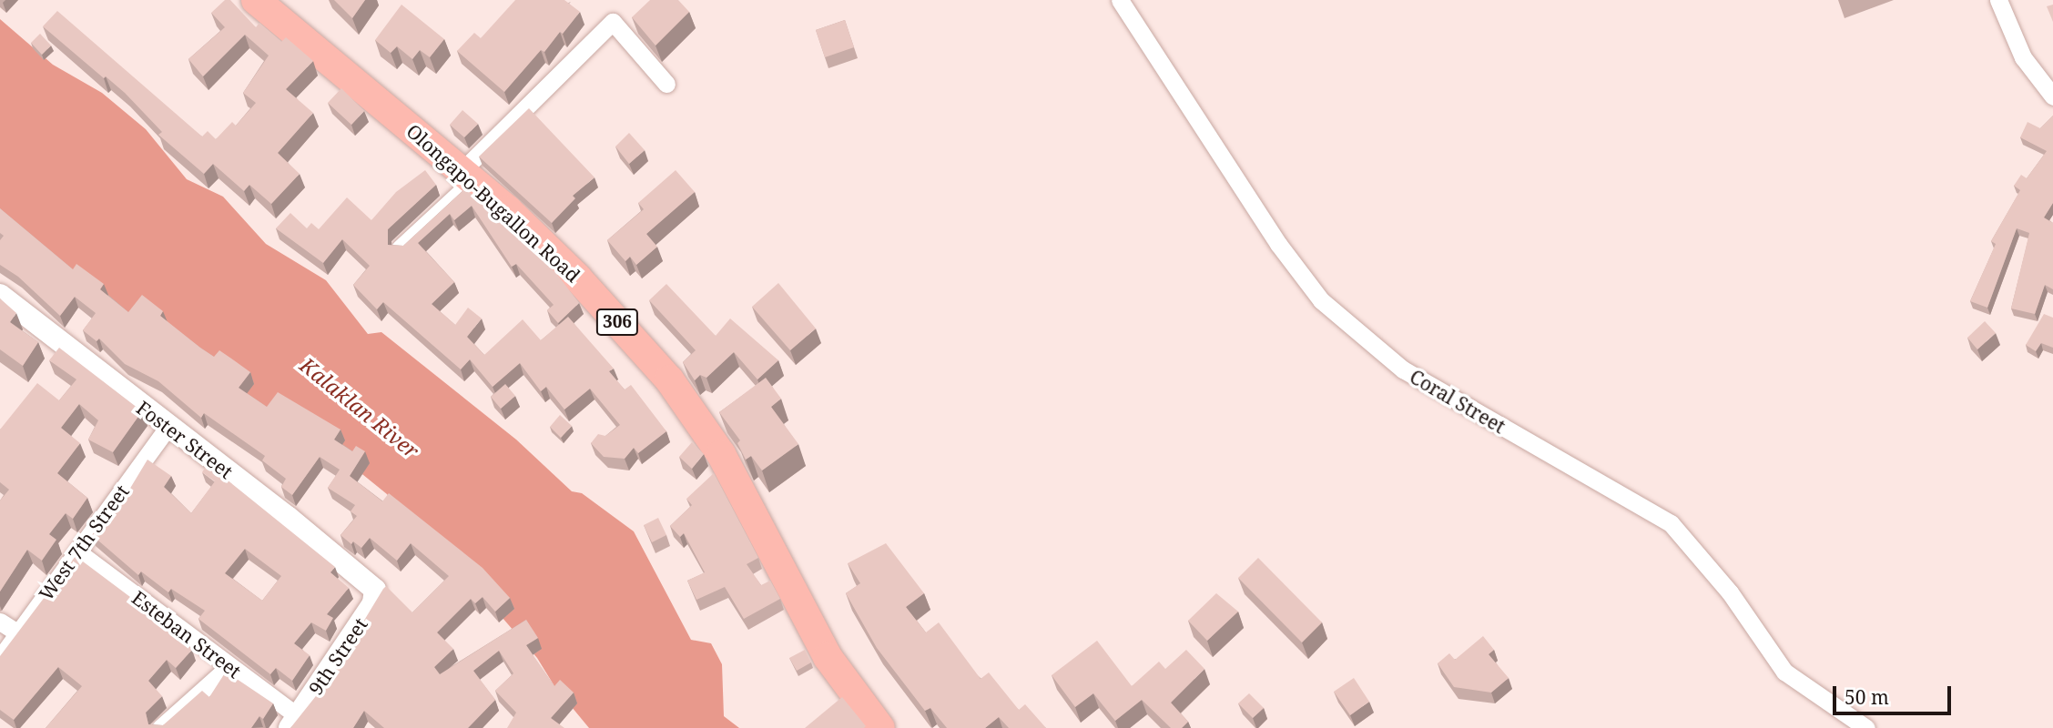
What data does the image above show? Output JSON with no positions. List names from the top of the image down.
{
  "streets": {
    "main road": ["Olongapo-Bugallon Road", "306"],
    "street": [
      "Coral Street",
      "Foster Street",
      "West 7th Street",
      "Esteban Street",
      "9th Street"
    ]
  },
  "crossings": [
    ["Foster Street", "West 7th Street"],
    ["Foster Street", "9th Street"],
    ["West 7th Street", "Esteban Street"],
    ["Esteban Street", "9th Street"]
  ],
  "water": ["Kalaklan River"],
  "scale_bar": "50 m"
}
